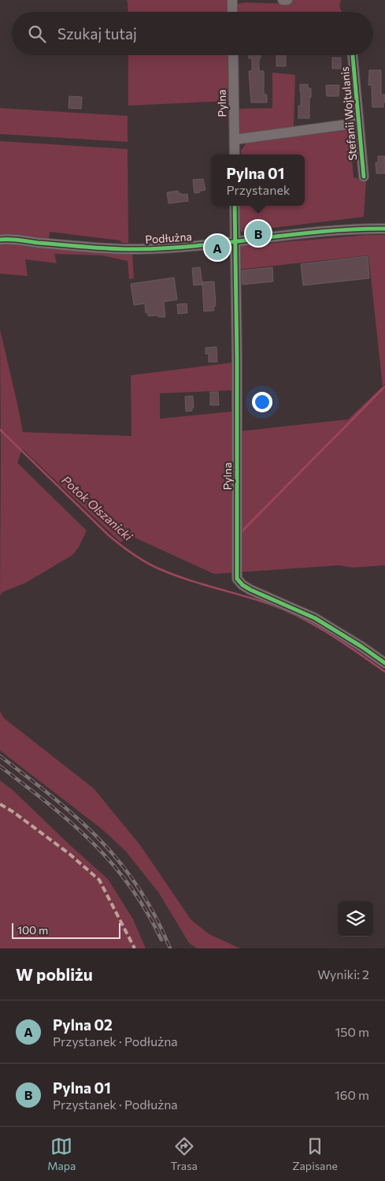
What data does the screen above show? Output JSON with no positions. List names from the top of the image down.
{
  "streets": {
    "street": ["Pylna", "Stefanii Wojtulanis", "Podłużna"]
  },
  "crossings": [
    ["Pylna", "Podłużna"]
  ],
  "water": ["Potok Olszanicki"],
  "scale_bar": "100 m",
  "page": {
    "search": "Szukaj tutaj",
    "popup": ["Pylna 01", "Przystanek"],
    "pins": ["B", "A"],
    "scale": "100 m",
    "heading": ["W pobliżu", "Wyniki: 2"],
    "list": [
      {
        "mark": "A",
        "name": "Pylna 02",
        "note": "Przystanek · Podłużna",
        "value": "150 m"
      },
      {
        "mark": "B",
        "name": "Pylna 01",
        "note": "Przystanek · Podłużna",
        "value": "160 m"
      }
    ],
    "nav": ["Mapa", "Trasa", "Zapisane"]
  }
}
